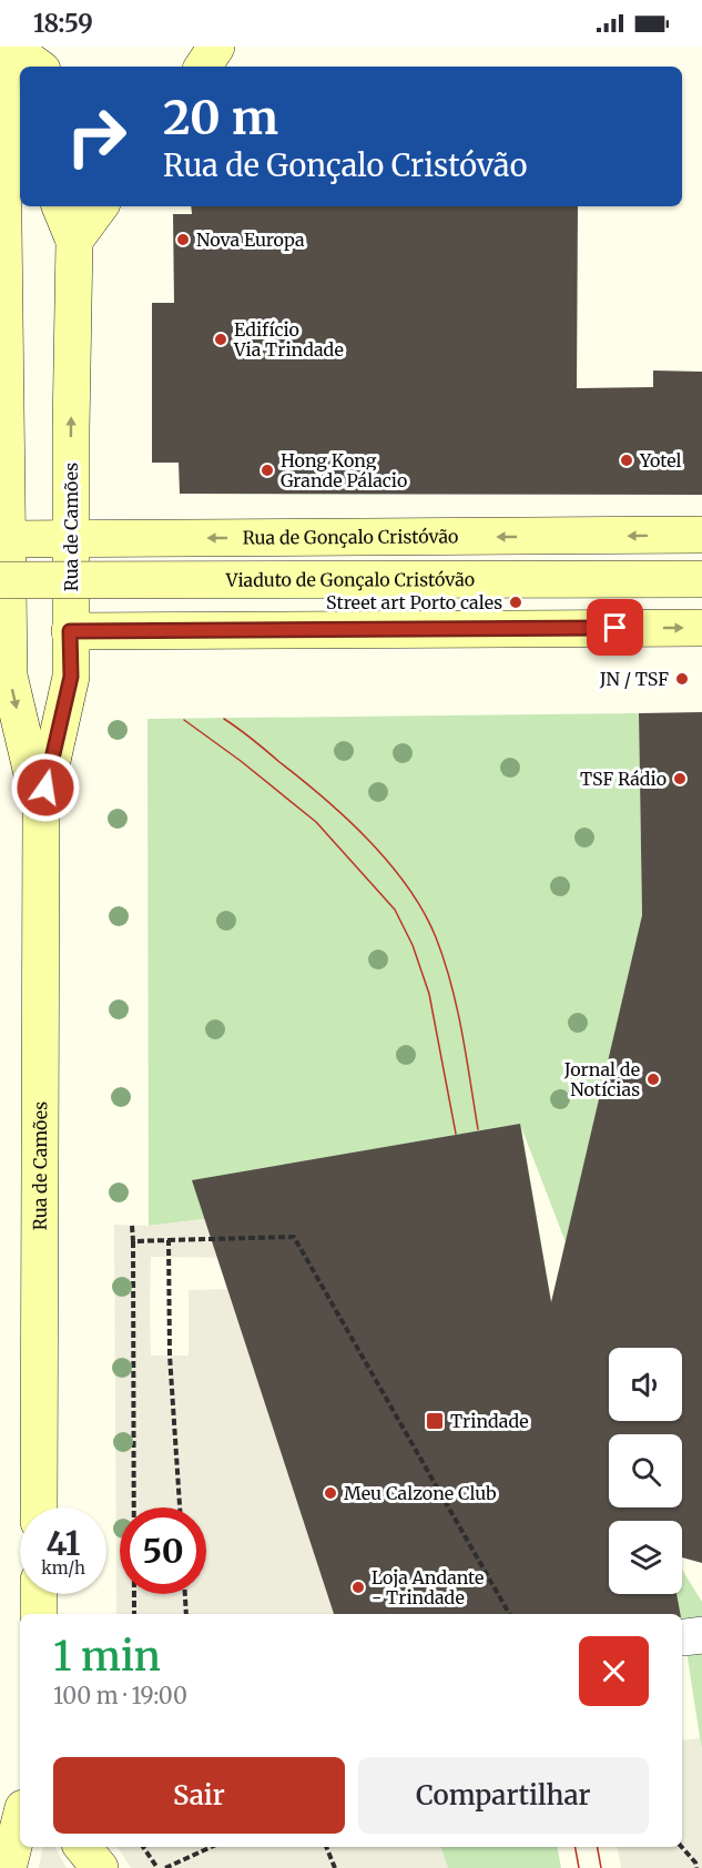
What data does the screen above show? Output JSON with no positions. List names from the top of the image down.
{
  "streets": {
    "main road": ["Rua de Camões", "Rua de Gonçalo Cristóvão", "Viaduto de Gonçalo Cristóvão"]
  },
  "crossings": [
    ["Rua de Camões", "Rua de Gonçalo Cristóvão"]
  ],
  "places": {
    "other": [
      "Nova Europa",
      "Edifício Via Trindade",
      "Yotel",
      "Hong Kong Grande Pálacio",
      "Street art Porto cales",
      "JN / TSF",
      "TSF Rádio",
      "Jornal de Notícias",
      "Meu Calzone Club",
      "Loja Andante - Trindade"
    ],
    "transit": ["Trindade"]
  },
  "page": {
    "status": "18:59",
    "turn": ["20 m", "Rua de Gonçalo Cristóvão"],
    "speed": "41 km/h",
    "limit": "50",
    "heading": ["1 min", "100 m · 19:00"],
    "buttons": ["Sair", "Compartilhar"]
  }
}
